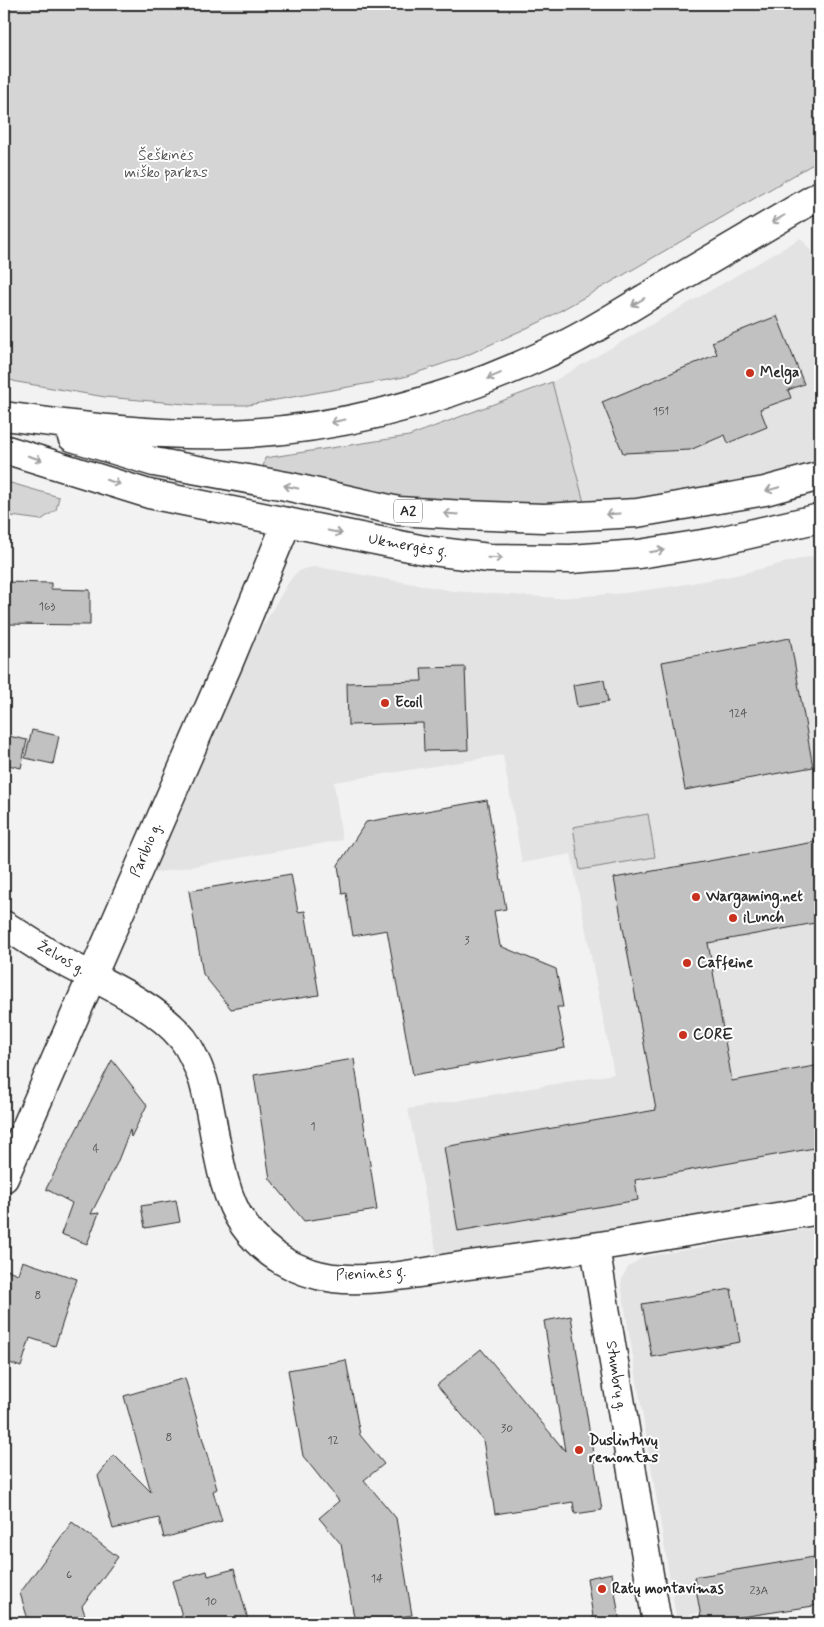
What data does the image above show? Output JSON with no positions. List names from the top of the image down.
{
  "streets": {
    "main road": [
      "A2",
      "Ukmergės g.",
      "Paribio g.",
      "Želvos g.",
      "Pieninės g.",
      "Stumbrų g."
    ]
  },
  "crossings": [
    ["Ukmergės g.", "Paribio g."],
    ["Paribio g.", "Želvos g."],
    ["Paribio g.", "Pieninės g."],
    ["Želvos g.", "Pieninės g."],
    ["Pieninės g.", "Stumbrų g."]
  ],
  "parks": ["Šeškinės miško parkas"],
  "places": [
    "Melga",
    "Ecoil",
    "Wargaming.net",
    "iLunch",
    "Caffeine",
    "CORE",
    "Duslintuvų remontas",
    "Ratų montavimas"
  ],
  "house_numbers": [
    "151",
    "163",
    "124",
    "3",
    "1",
    "4",
    "8",
    "30",
    "8",
    "12",
    "6",
    "14",
    "23A",
    "10"
  ]
}
